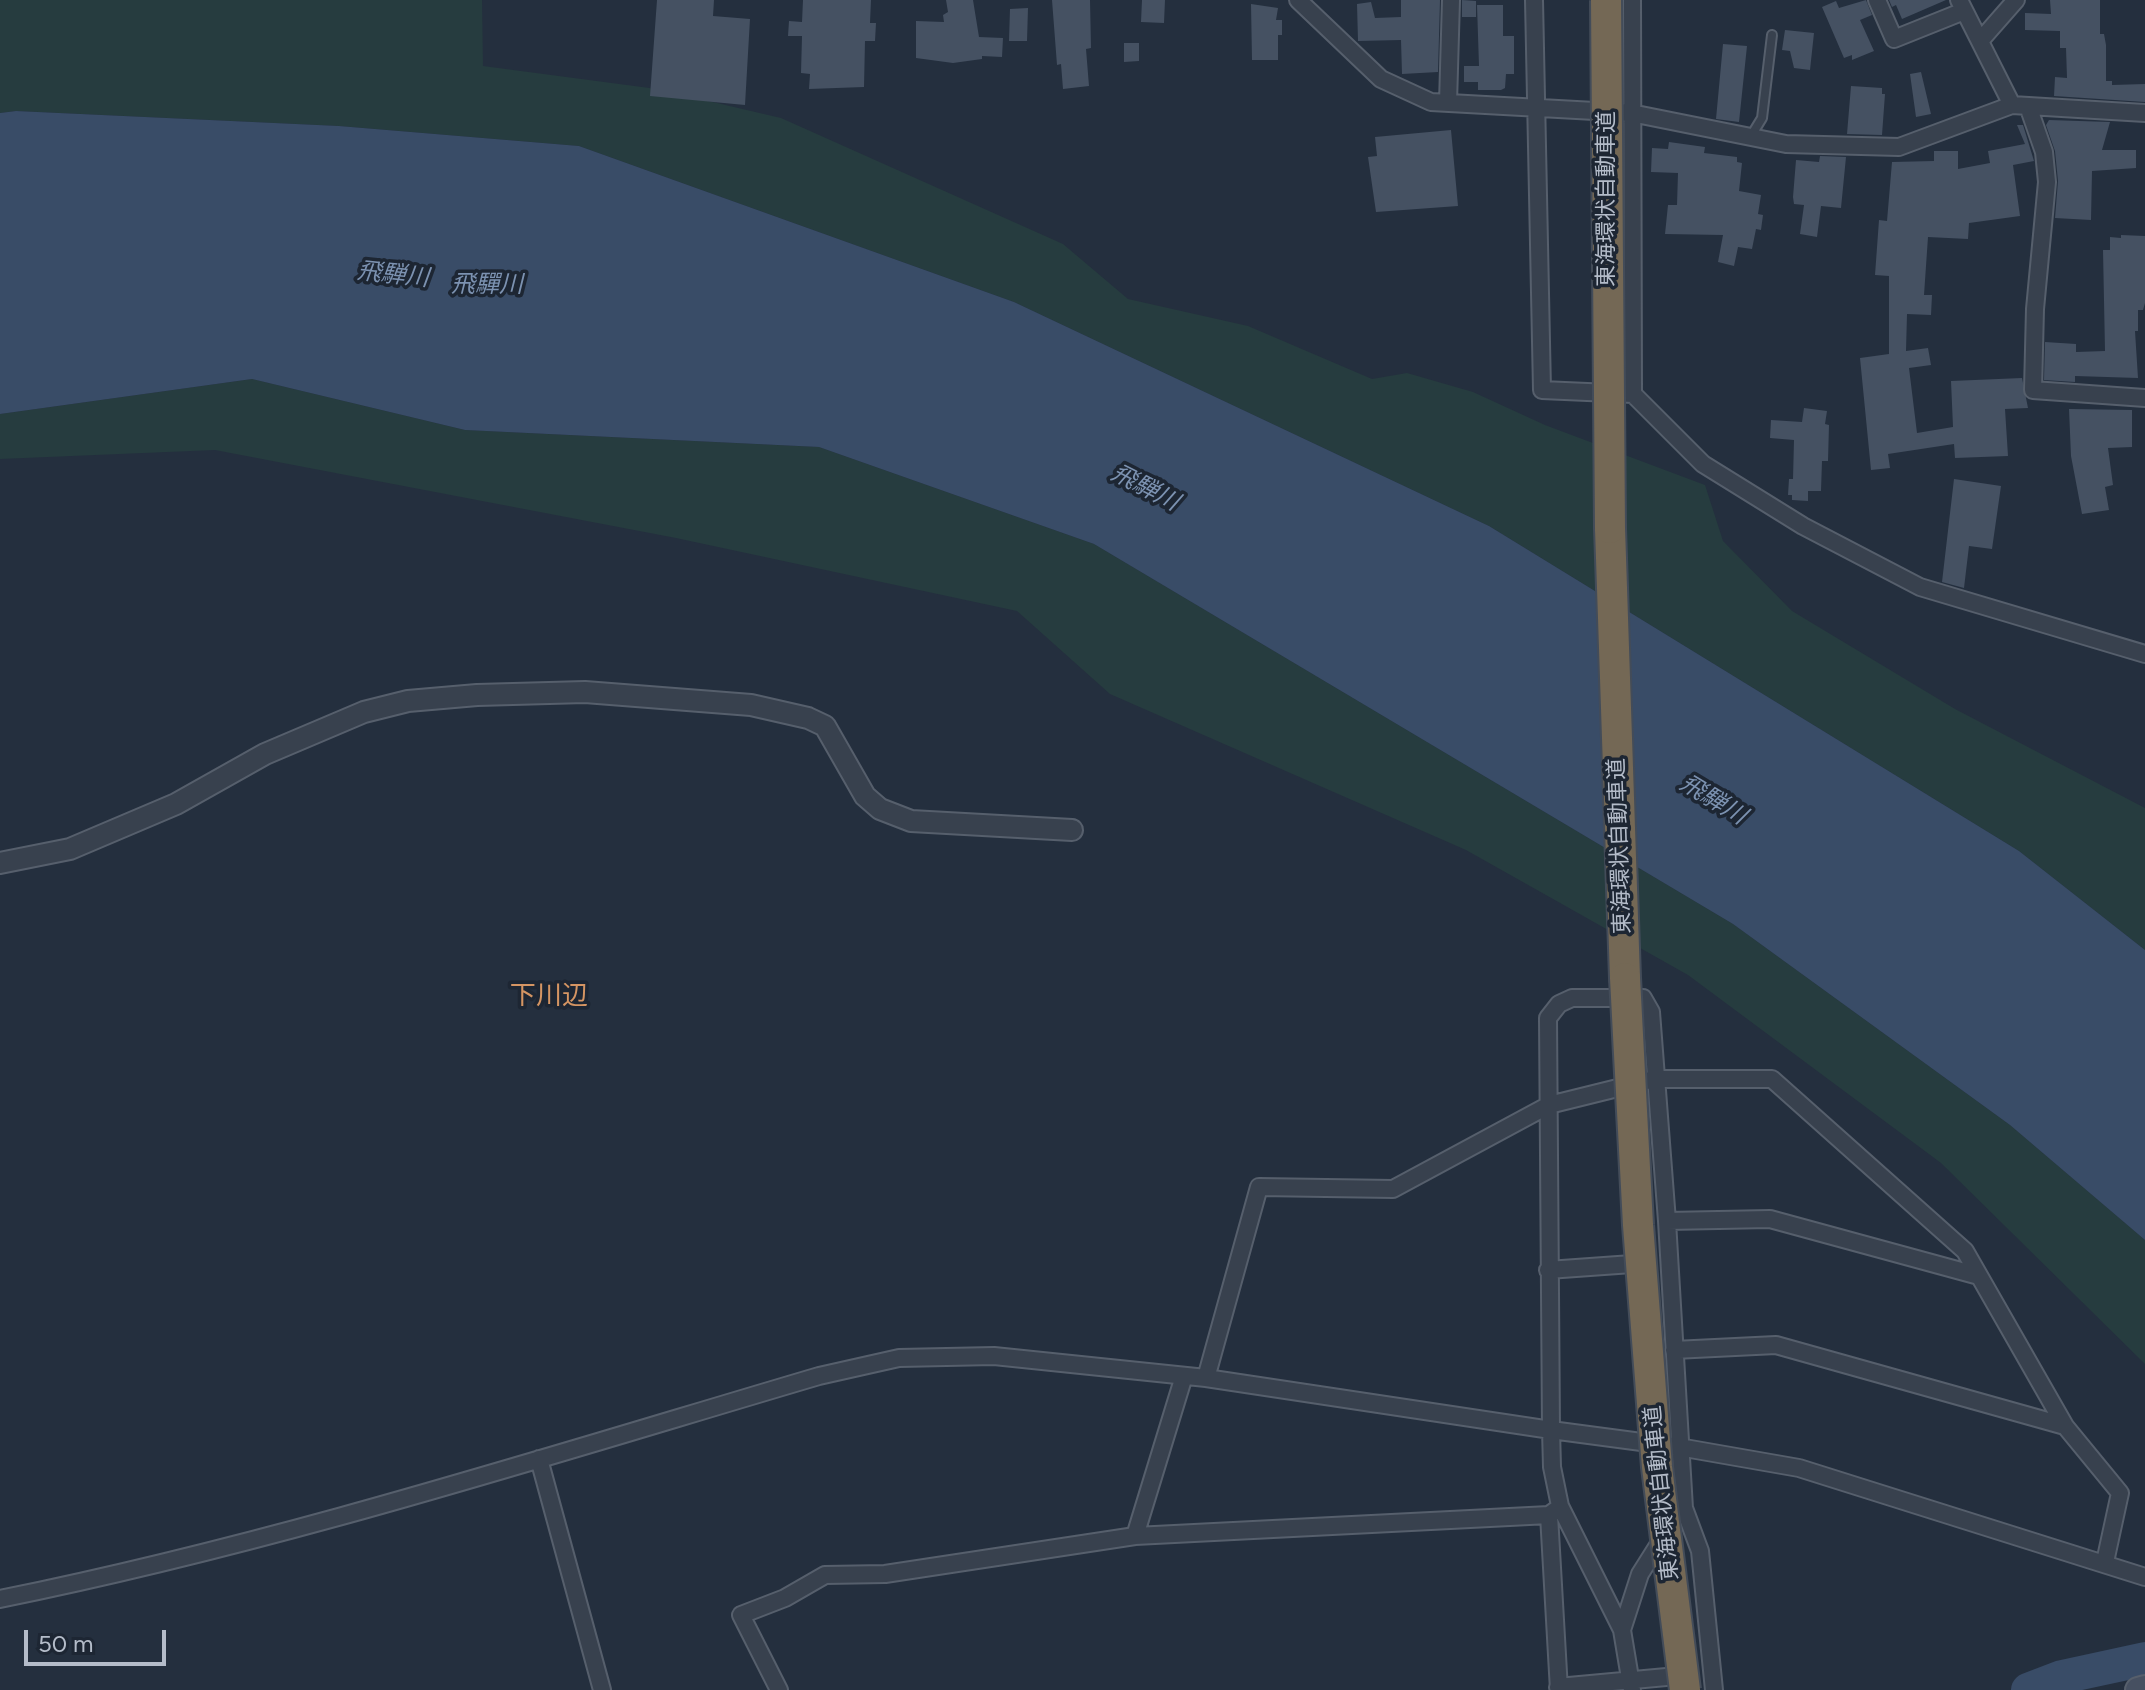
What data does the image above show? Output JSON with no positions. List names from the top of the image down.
{
  "streets": {
    "highway": ["東海環状自動車道"]
  },
  "districts": ["下川辺"],
  "water": ["飛騨川", "飛驒川"],
  "scale_bar": "50 m"
}
